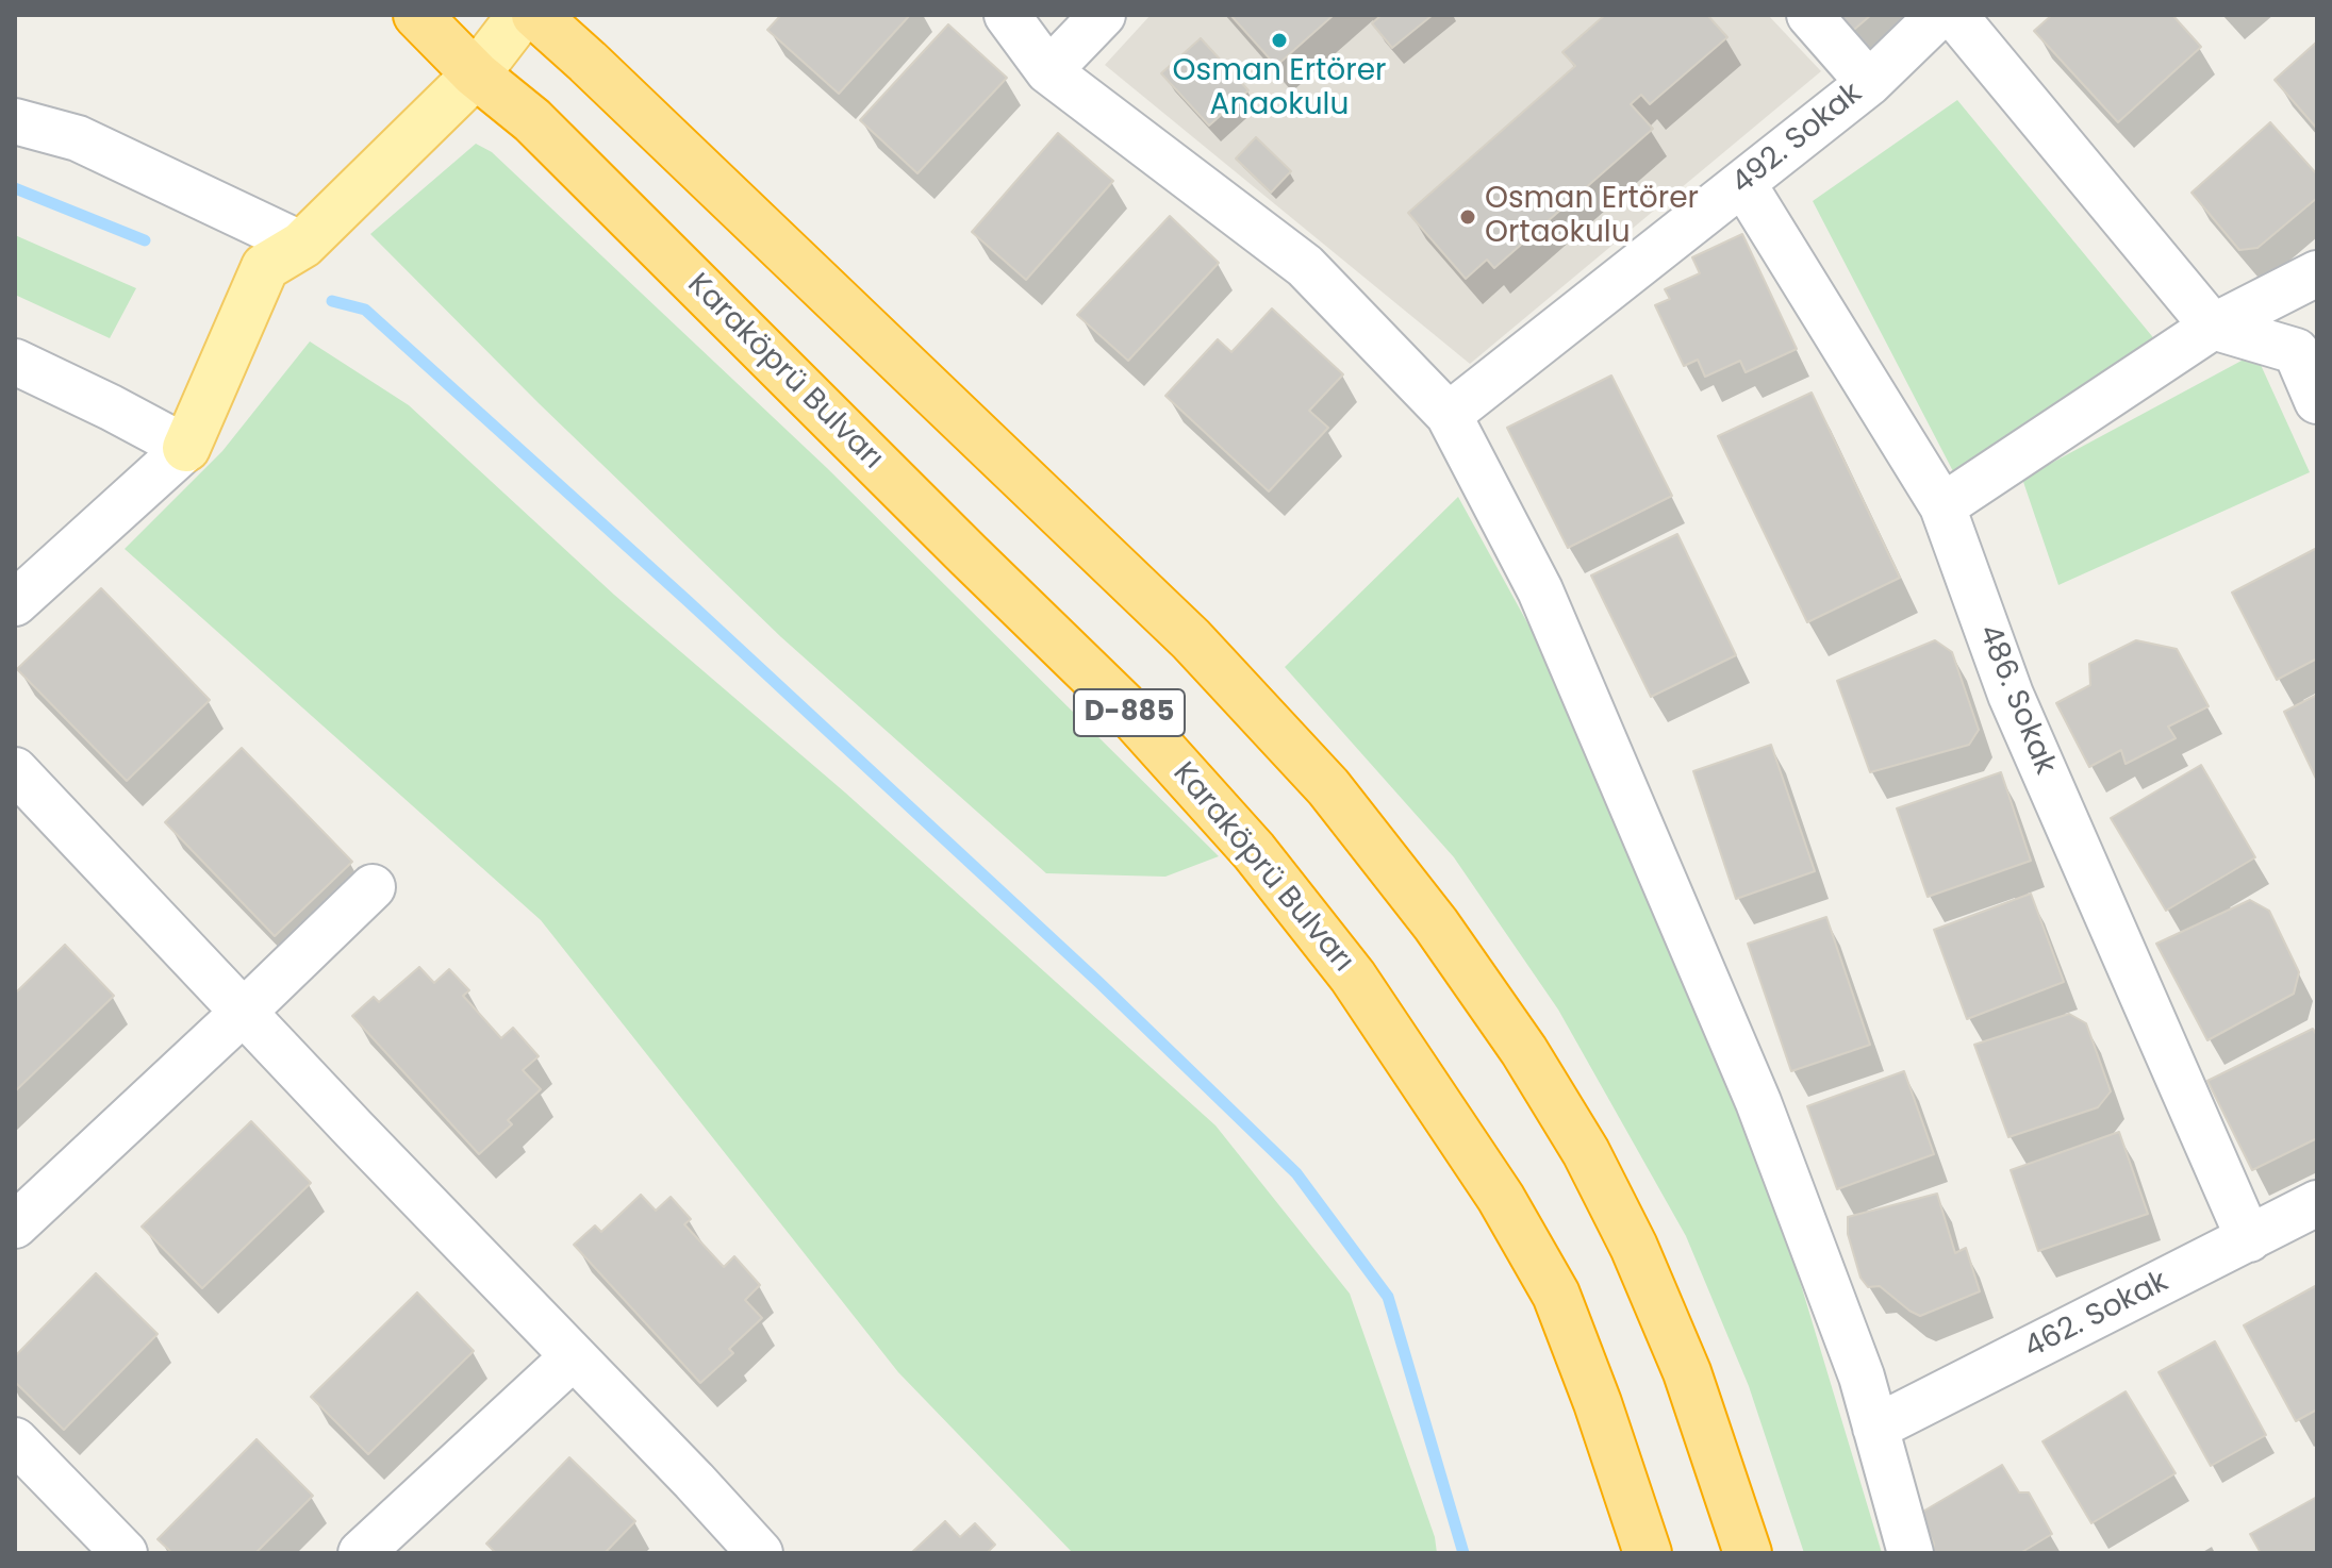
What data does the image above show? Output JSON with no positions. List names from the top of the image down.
{
  "streets": {
    "highway": ["Karaköprü Bulvarı", "D-885"],
    "street": ["492. Sokak", "486. Sokak", "462. Sokak"]
  },
  "crossings": [
    ["492. Sokak", "486. Sokak"],
    ["486. Sokak", "462. Sokak"]
  ],
  "places": ["Osman Ertörer Anaokulu", "Osman Ertörer Ortaokulu"]
}
